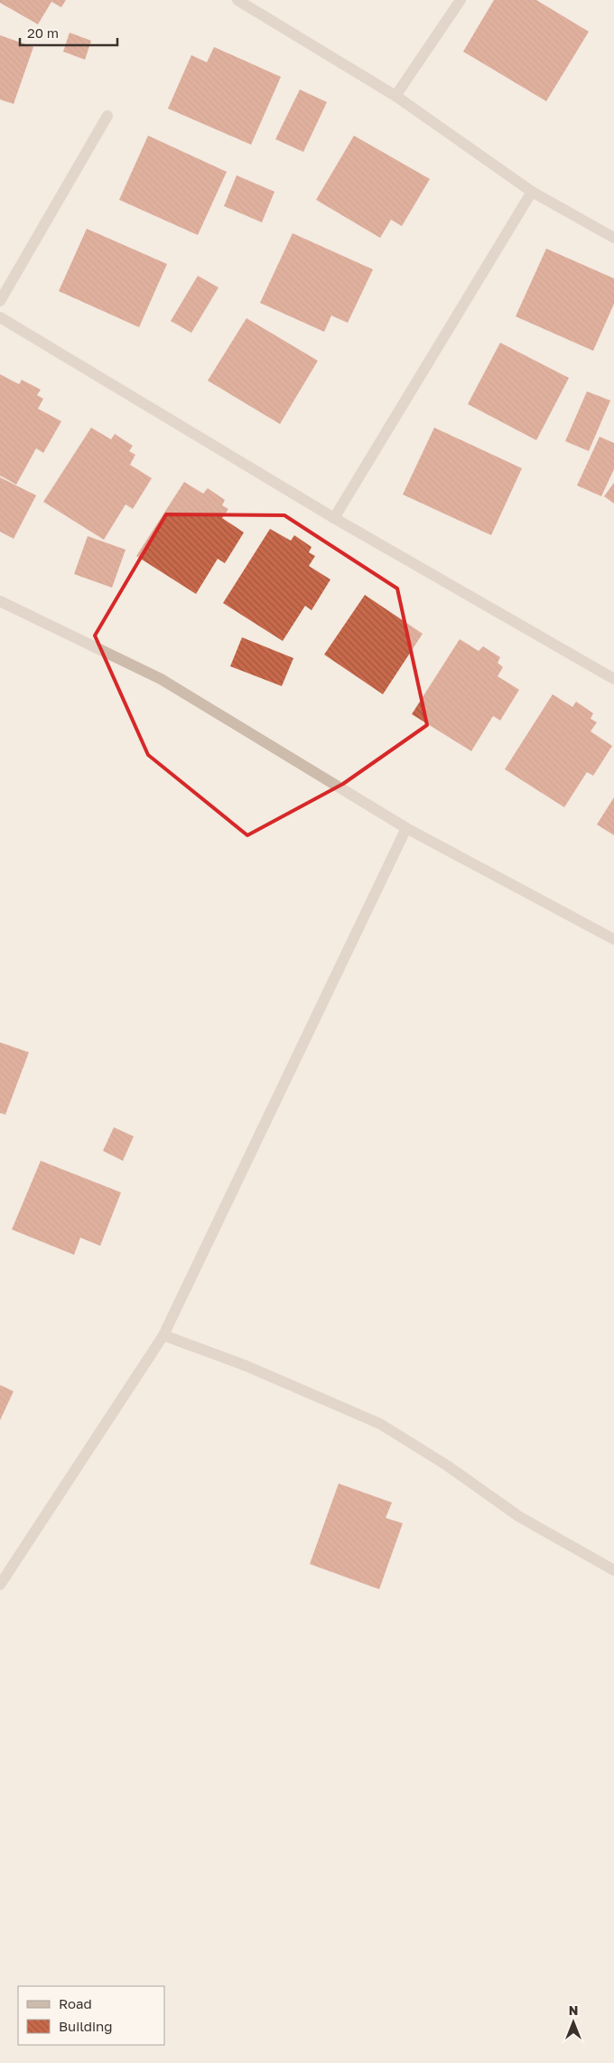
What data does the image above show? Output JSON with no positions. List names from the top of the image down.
{
  "legend": ["Road", "Building"],
  "scale_bar": "20 m",
  "north": "top"
}
